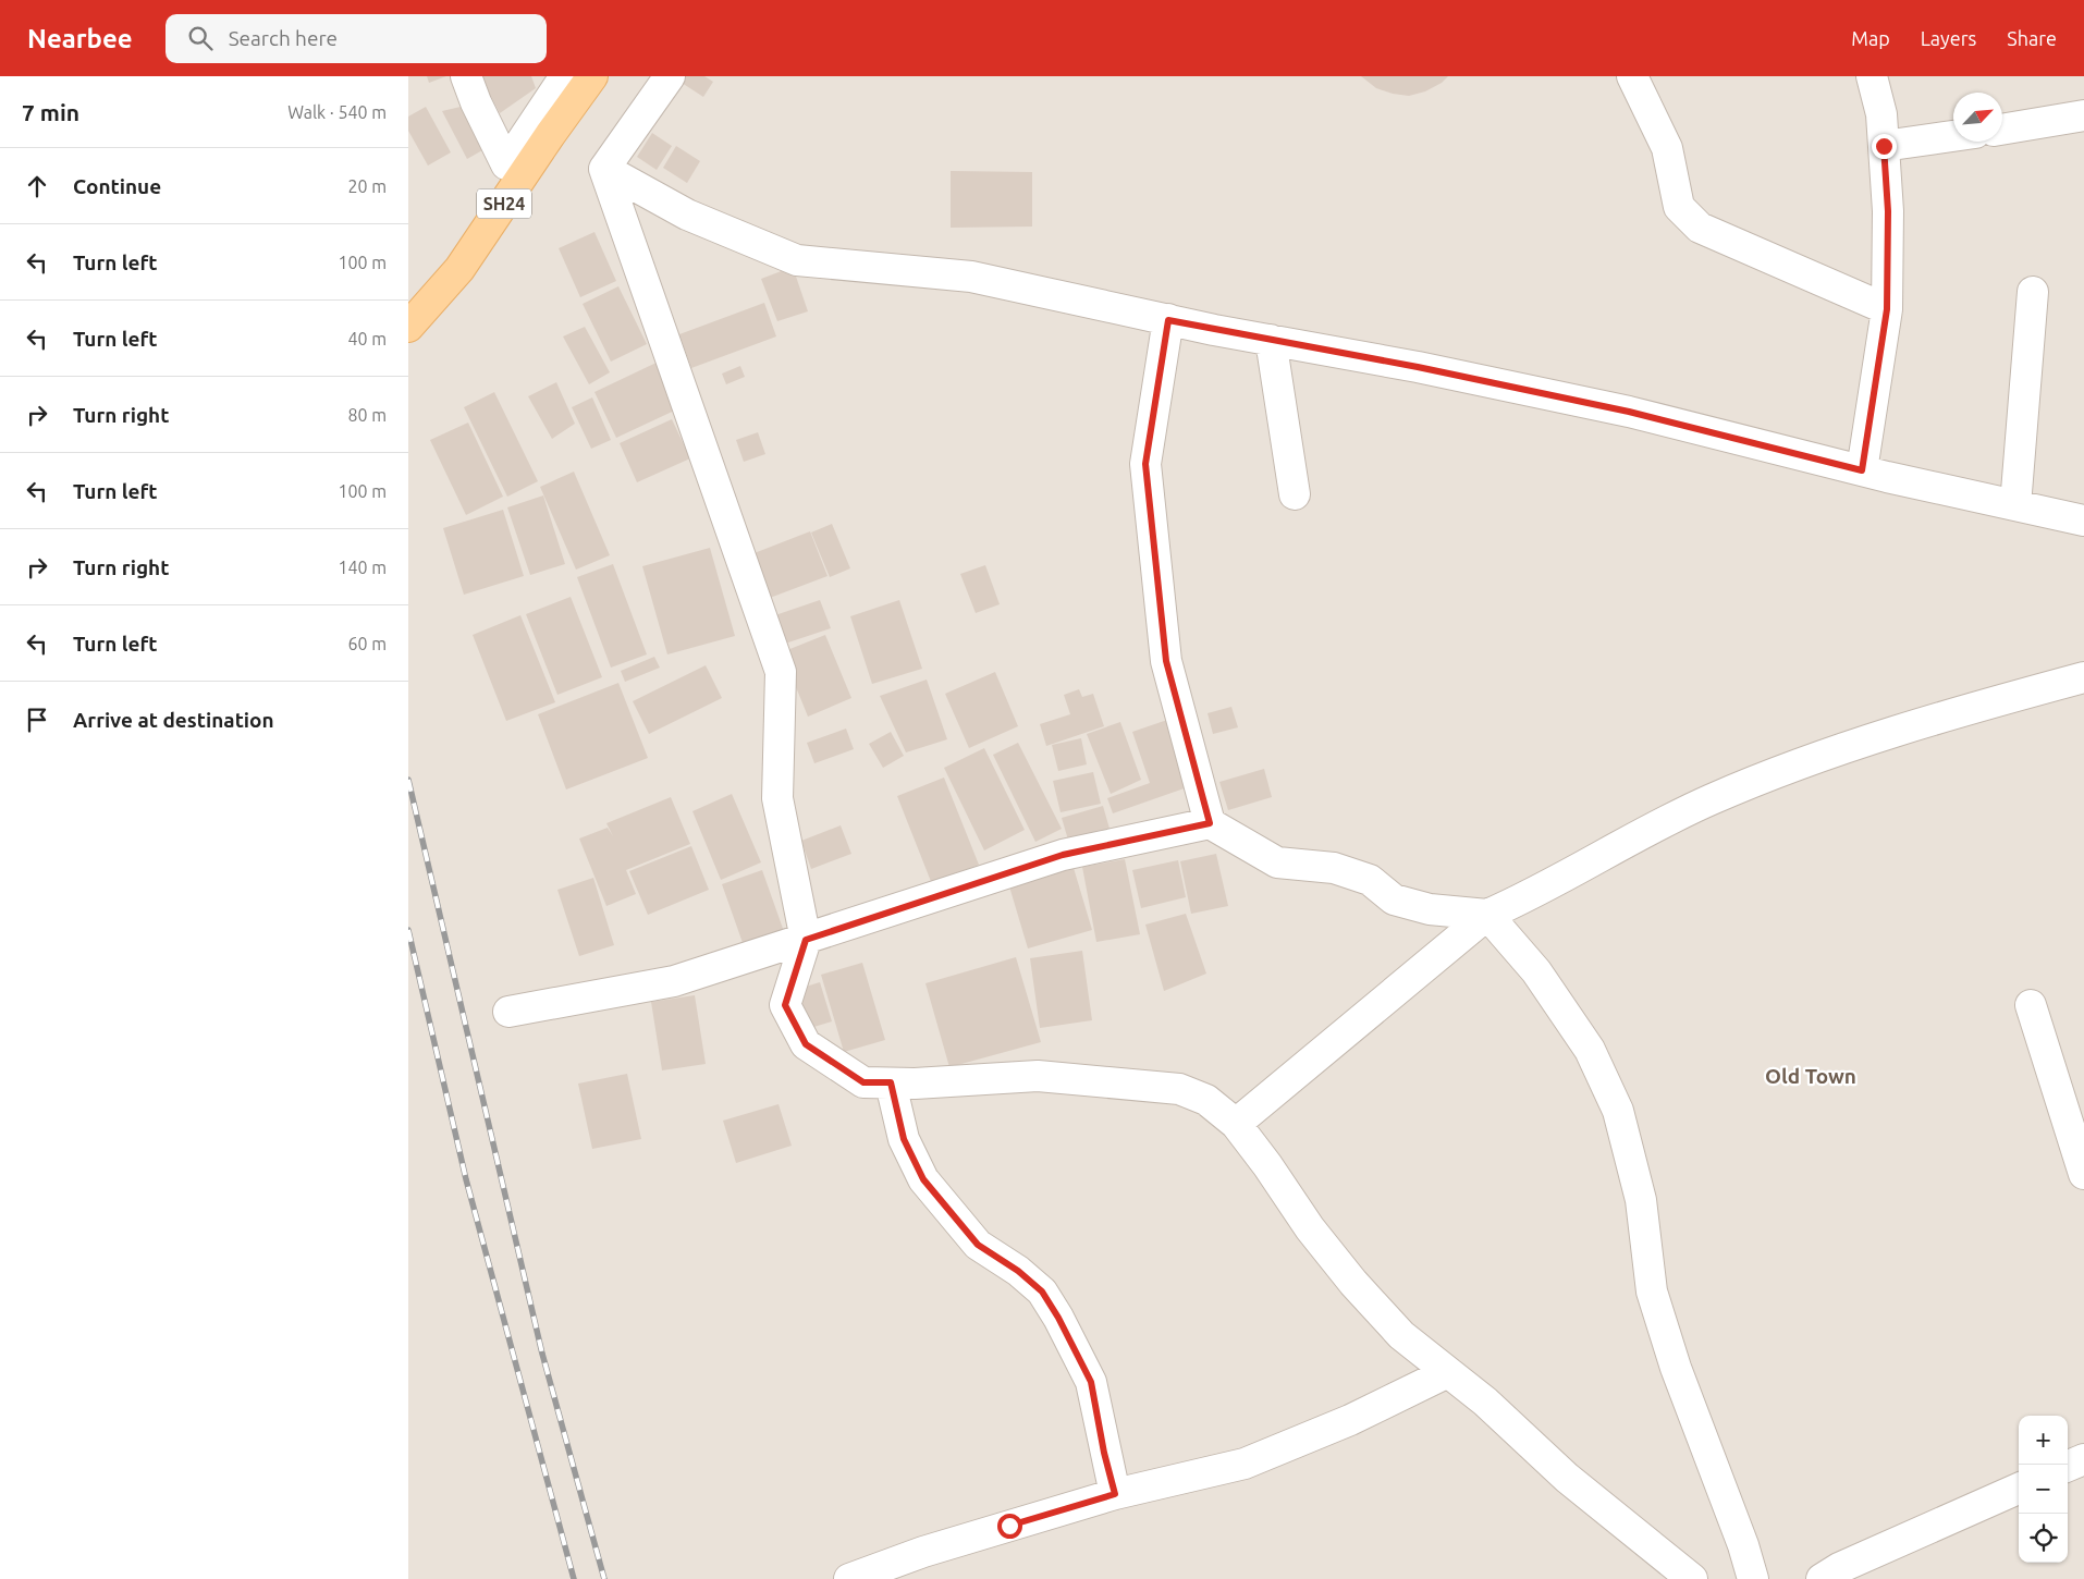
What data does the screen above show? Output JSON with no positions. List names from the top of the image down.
{
  "streets": {
    "main road": ["SH24"]
  },
  "districts": ["Old Town"],
  "north": "top right",
  "page": {
    "header": "Nearbee",
    "search": "Search here",
    "nav": ["Map", "Layers", "Share"],
    "heading": ["7 min", "Walk · 540 m"],
    "list": [
      ["Continue", "20 m"],
      ["Turn left", "100 m"],
      ["Turn left", "40 m"],
      ["Turn right", "80 m"],
      ["Turn left", "100 m"],
      ["Turn right", "140 m"],
      ["Turn left", "60 m"],
      "Arrive at destination"
    ],
    "map_buttons": ["+", "−"]
  }
}
